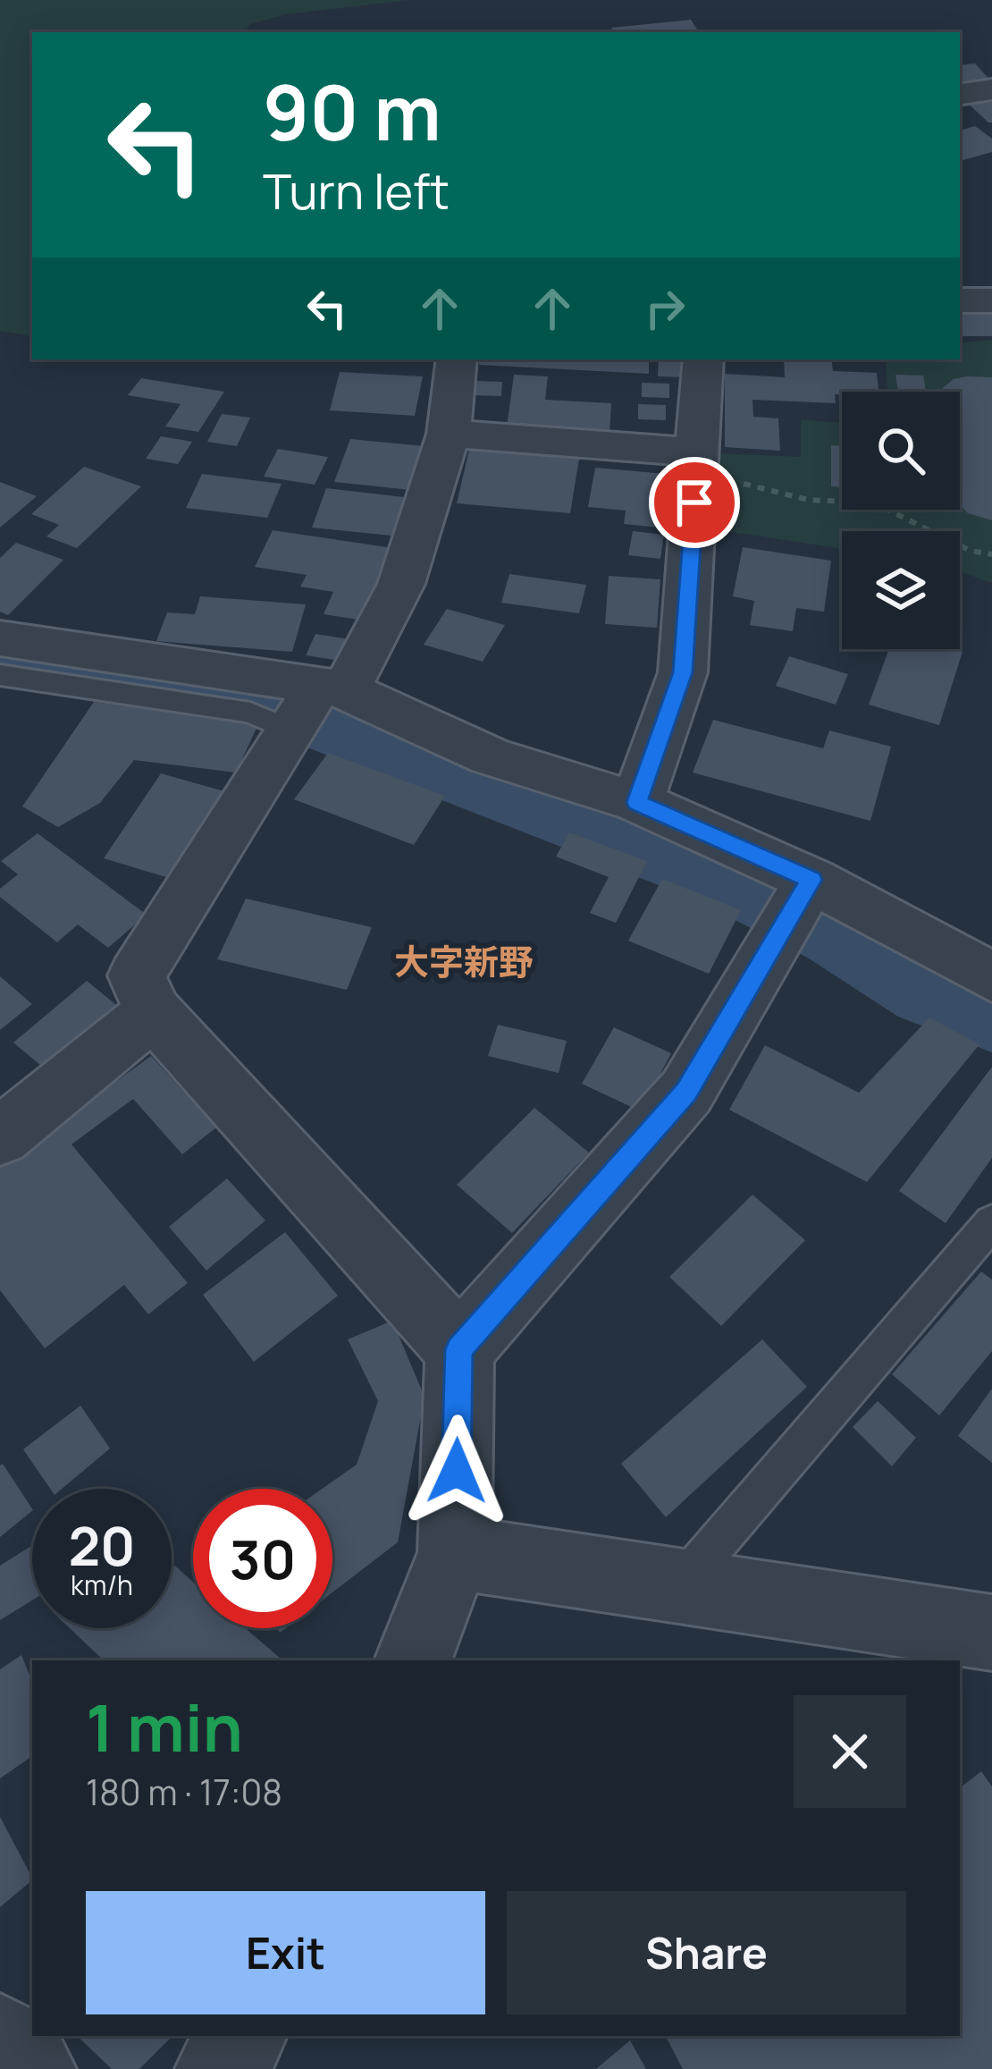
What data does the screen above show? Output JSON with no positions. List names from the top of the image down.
{
  "districts": ["大字新野"],
  "page": {
    "turn": ["90 m", "Turn left"],
    "speed": "20 km/h",
    "limit": "30",
    "heading": ["1 min", "180 m · 17:08"],
    "buttons": ["Exit", "Share"]
  }
}
